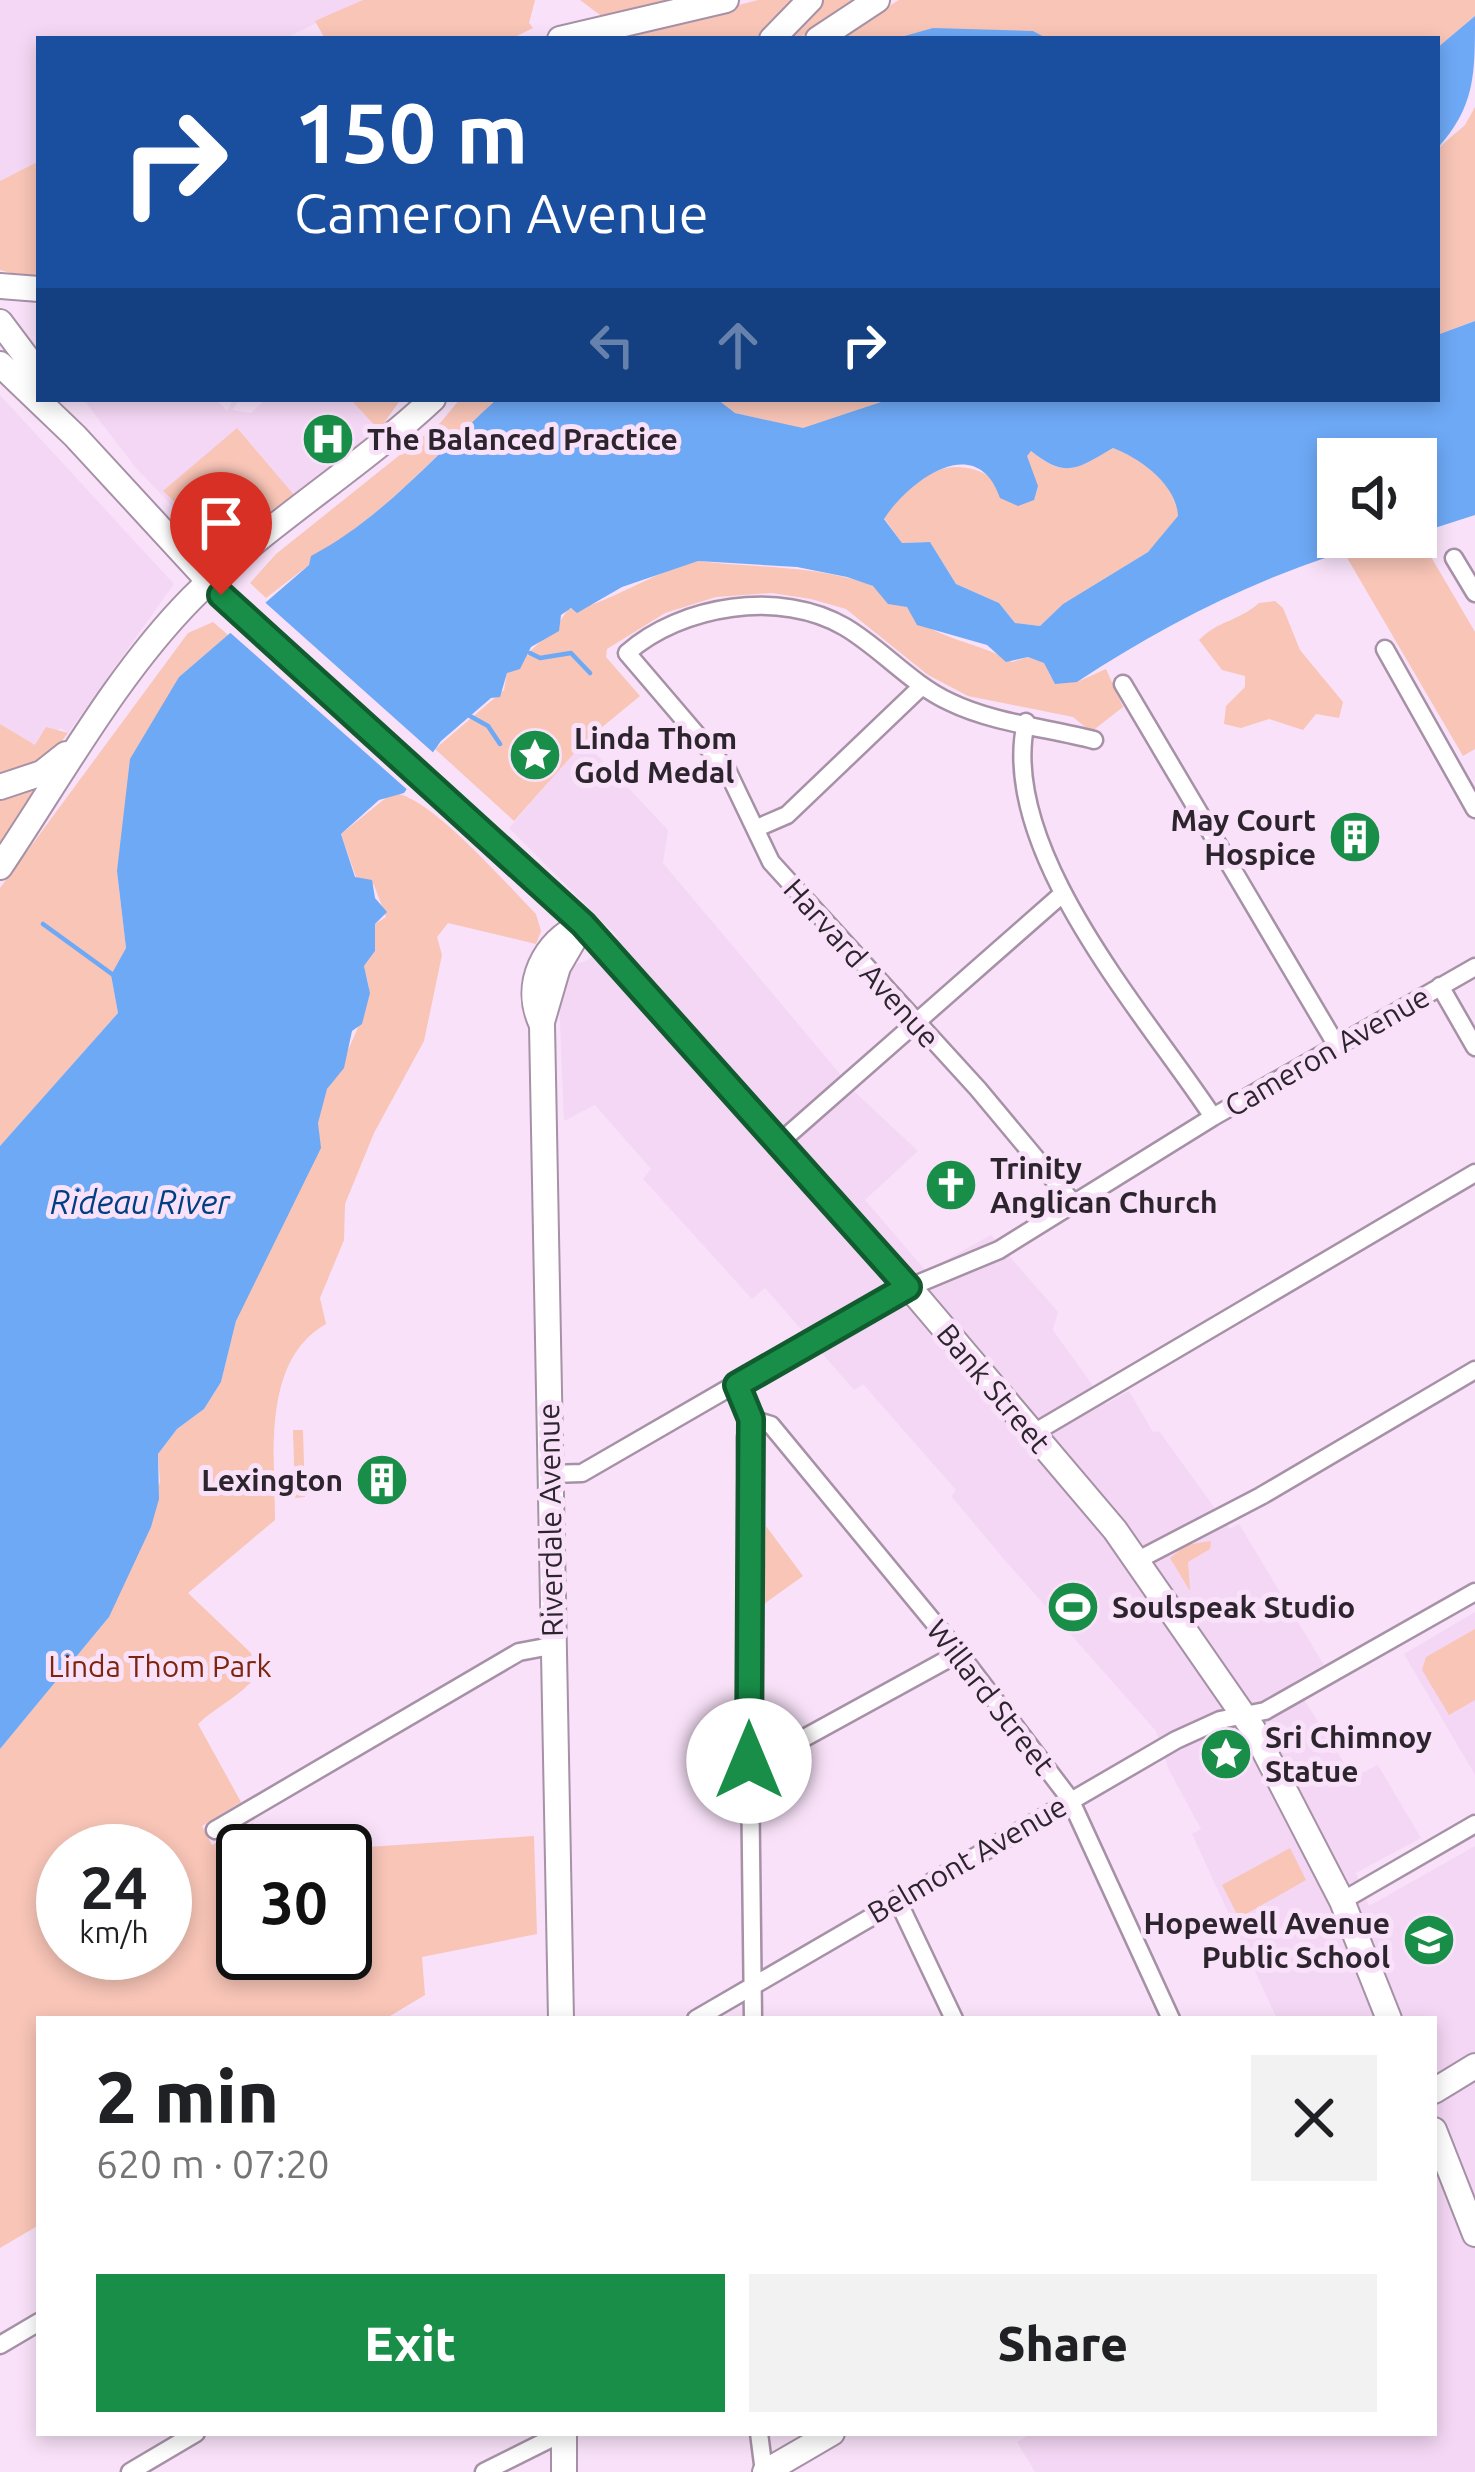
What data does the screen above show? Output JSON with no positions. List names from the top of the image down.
{
  "streets": {
    "main road": ["Bank Street", "Riverdale Avenue"],
    "street": [
      "Harvard Avenue",
      "Cameron Avenue",
      "Willard Street",
      "Belmont Avenue"
    ]
  },
  "crossings": [
    ["Harvard Avenue", "Cameron Avenue"],
    ["Cameron Avenue", "Bank Street"],
    ["Cameron Avenue", "Riverdale Avenue"],
    ["Bank Street", "Riverdale Avenue"],
    ["Bank Street", "Belmont Avenue"],
    ["Willard Street", "Belmont Avenue"]
  ],
  "water": ["Rideau River"],
  "parks": ["Linda Thom Park"],
  "places": {
    "hospital": ["The Balanced Practice"],
    "place": ["Linda Thom Gold Medal", "Sri Chimnoy Statue"],
    "building": ["May Court Hospice", "Lexington"],
    "church": ["Trinity Anglican Church"],
    "sports": ["Soulspeak Studio"],
    "school or university": ["Hopewell Avenue Public School"]
  },
  "page": {
    "turn": ["150 m", "Cameron Avenue"],
    "speed": "24 km/h",
    "limit": "30",
    "heading": ["2 min", "620 m · 07:20"],
    "buttons": ["Exit", "Share"]
  }
}
